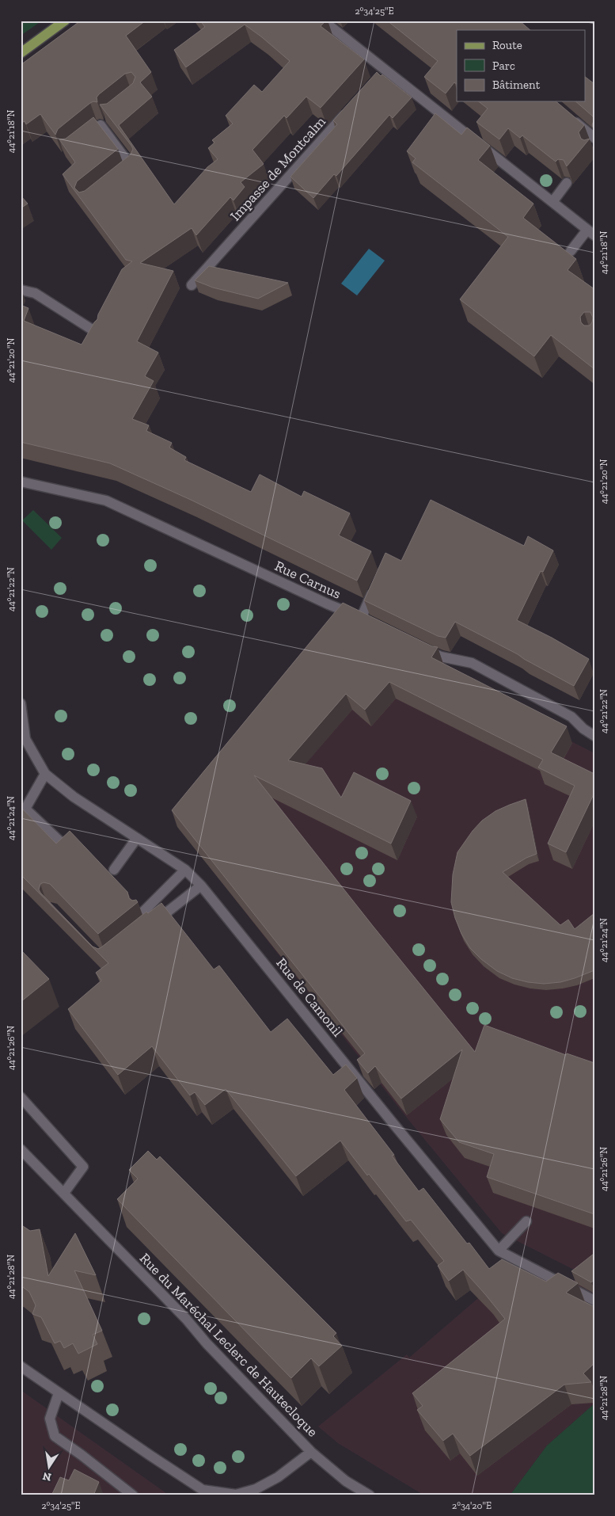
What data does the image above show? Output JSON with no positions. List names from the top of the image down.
{
  "streets": {
    "street": [
      "Impasse de Montcalm",
      "Rue Carnus",
      "Rue de Camonil",
      "Rue du Maréchal Leclerc de Hautecloque"
    ]
  },
  "legend": ["Route", "Parc", "Bâtiment"],
  "north": "bottom",
  "coordinates": [
    "2°34'25\"E",
    "44°21'18\"N",
    "44°21'20\"N",
    "44°21'22\"N",
    "44°21'24\"N",
    "44°21'26\"N",
    "44°21'28\"N",
    "2°34'20\"E"
  ]
}
